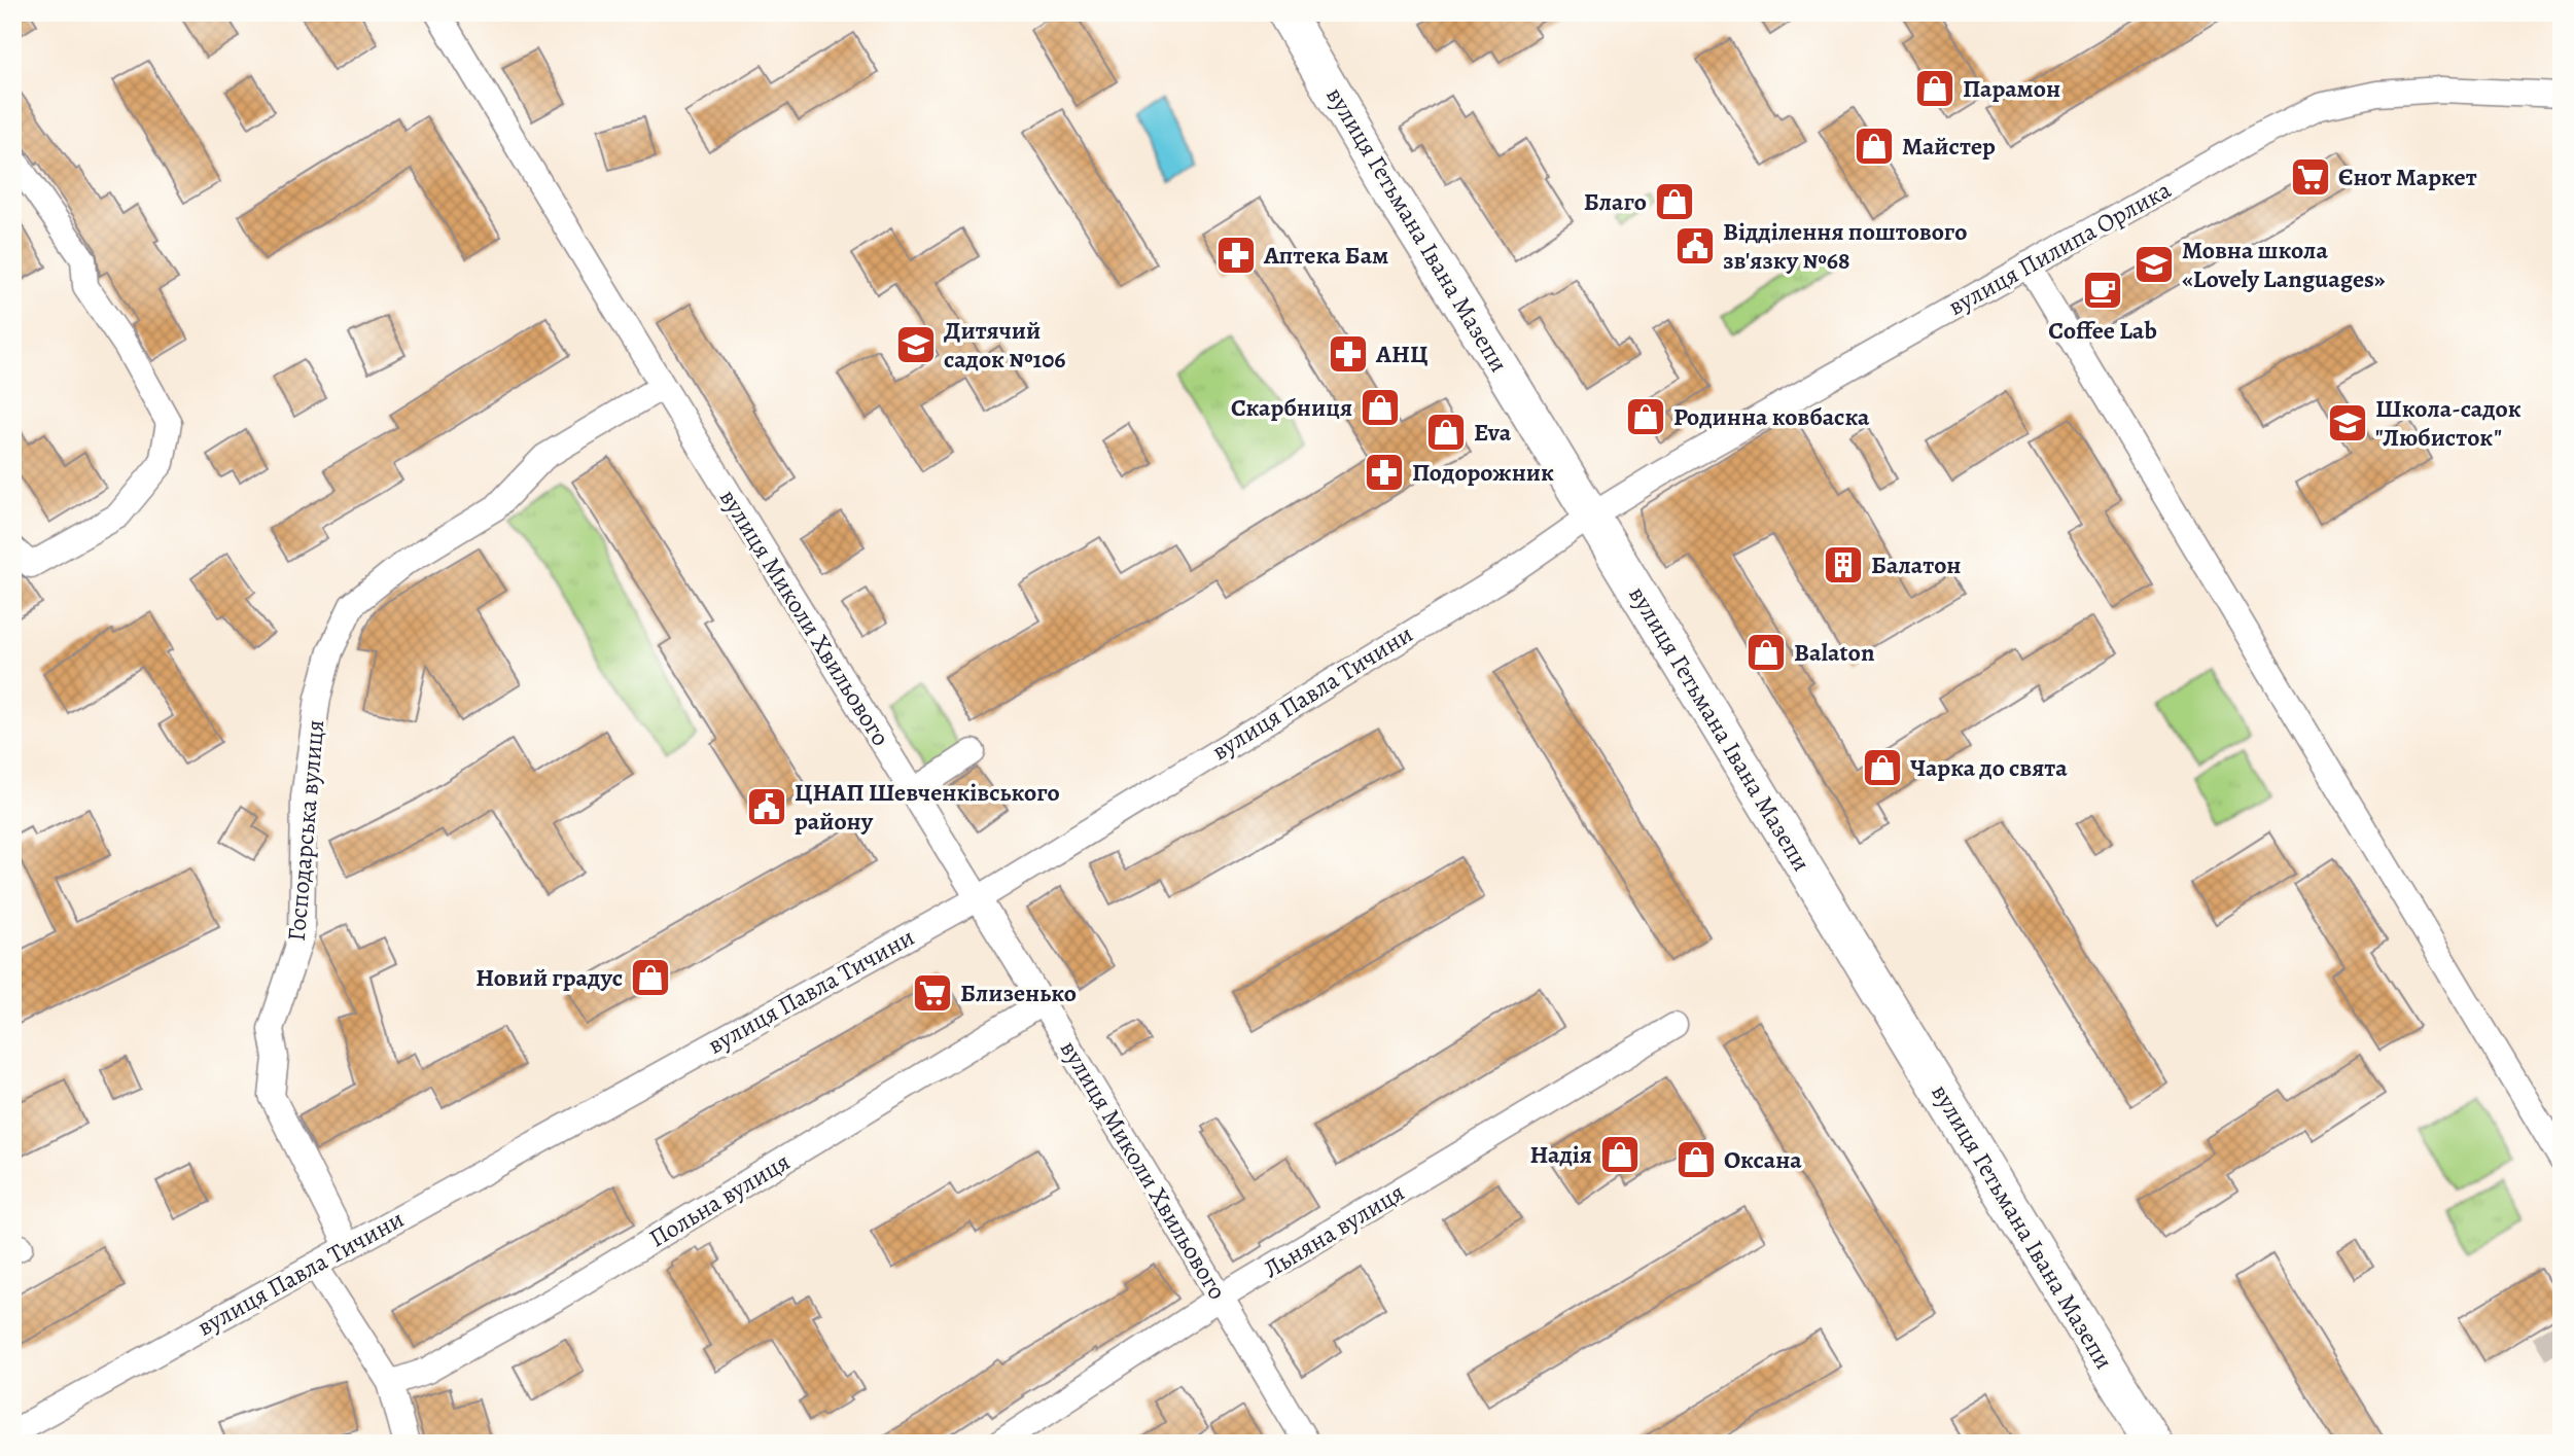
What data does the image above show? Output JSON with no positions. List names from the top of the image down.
{
  "streets": {
    "main road": ["вулиця Гетьмана Івана Мазепи"],
    "street": [
      "вулиця Пилипа Орлика",
      "вулиця Миколи Хвильового",
      "вулиця Павла Тичини",
      "Господарська вулиця",
      "Польна вулиця",
      "Льняна вулиця"
    ]
  },
  "crossings": [
    ["вулиця Гетьмана Івана Мазепи", "вулиця Пилипа Орлика"],
    ["вулиця Гетьмана Івана Мазепи", "вулиця Павла Тичини"],
    ["вулиця Пилипа Орлика", "вулиця Павла Тичини"],
    ["вулиця Миколи Хвильового", "вулиця Павла Тичини"],
    ["вулиця Миколи Хвильового", "Господарська вулиця"],
    ["вулиця Миколи Хвильового", "Польна вулиця"],
    ["вулиця Миколи Хвильового", "Льняна вулиця"],
    ["вулиця Павла Тичини", "Господарська вулиця"]
  ],
  "places": {
    "shop": [
      "Парамон",
      "Майстер",
      "Благо",
      "Скарбниця",
      "Родинна ковбаска",
      "Eva",
      "Balaton",
      "Чарка до свята",
      "Новий градус",
      "Надія",
      "Оксана"
    ],
    "supermarket": ["Єнот Маркет", "Близенько"],
    "public building": ["Відділення поштового зв'язку №68", "ЦНАП Шевченківського району"],
    "pharmacy": ["Аптека Бам", "АНЦ", "Подорожник"],
    "school or university": ["Мовна школа «Lovely Languages»", "Дитячий садок №106", "Школа-садок \"Любисток\""],
    "cafe": ["Coffee Lab"],
    "building": ["Балатон"]
  }
}
